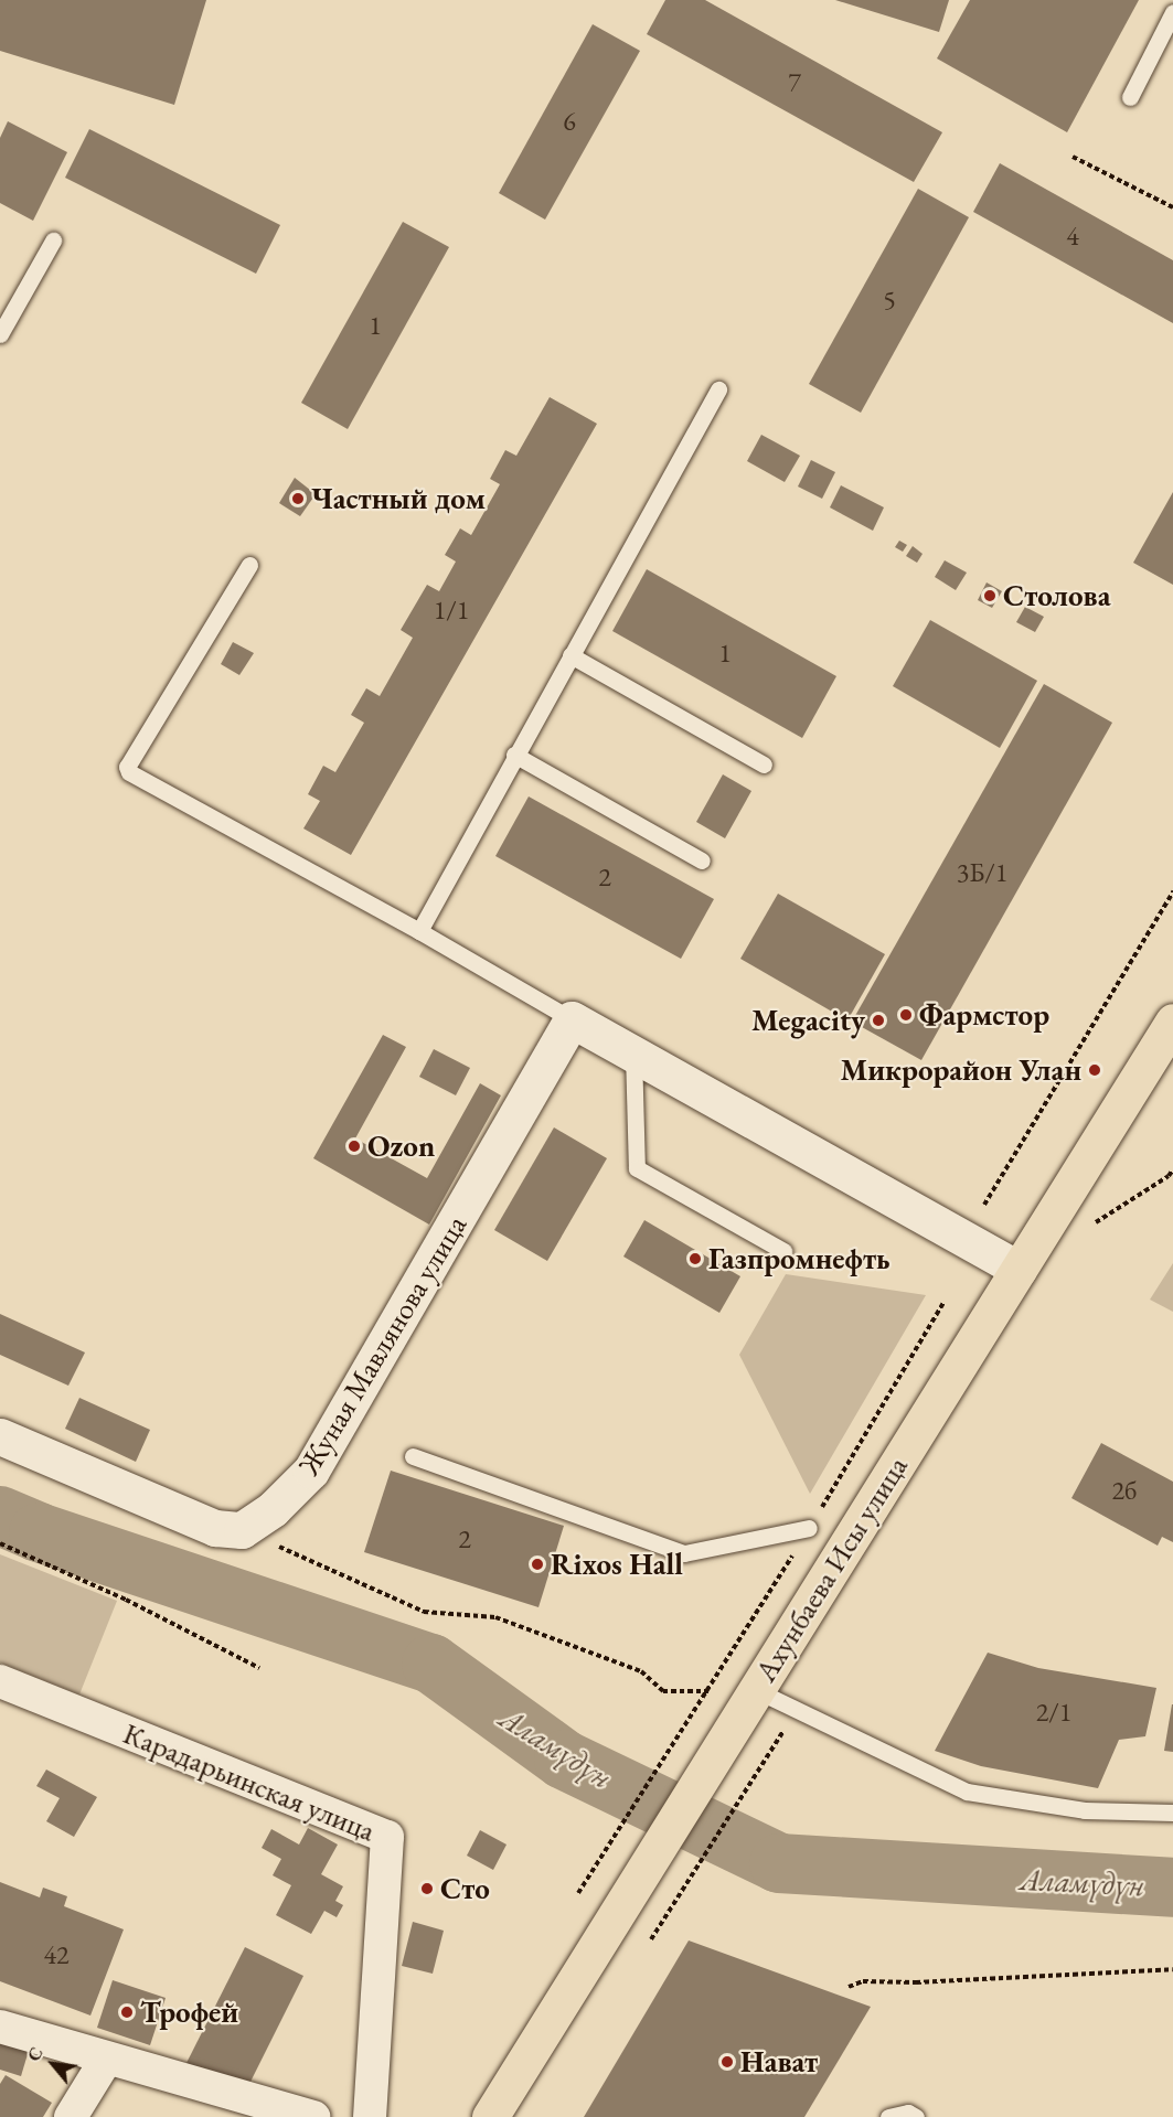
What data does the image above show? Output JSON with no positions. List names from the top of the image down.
{
  "streets": {
    "main road": ["Ахунбаева Исы улица"],
    "street": ["Жуная Мавлянова улица", "Карадарьинская улица"]
  },
  "water": ["Аламүдүн"],
  "places": [
    "Частный дом",
    "Столова",
    "Фармстор",
    "Megacity",
    "Микрорайон Улан",
    "Ozon",
    "Газпромнефть",
    "Rixos Hall",
    "Сто",
    "Трофей",
    "Нават"
  ],
  "house_numbers": [
    "7",
    "6",
    "4",
    "5",
    "1",
    "1/1",
    "1",
    "3Б/1",
    "2",
    "2б",
    "2",
    "2/1",
    "42"
  ],
  "north": "top left"
}
